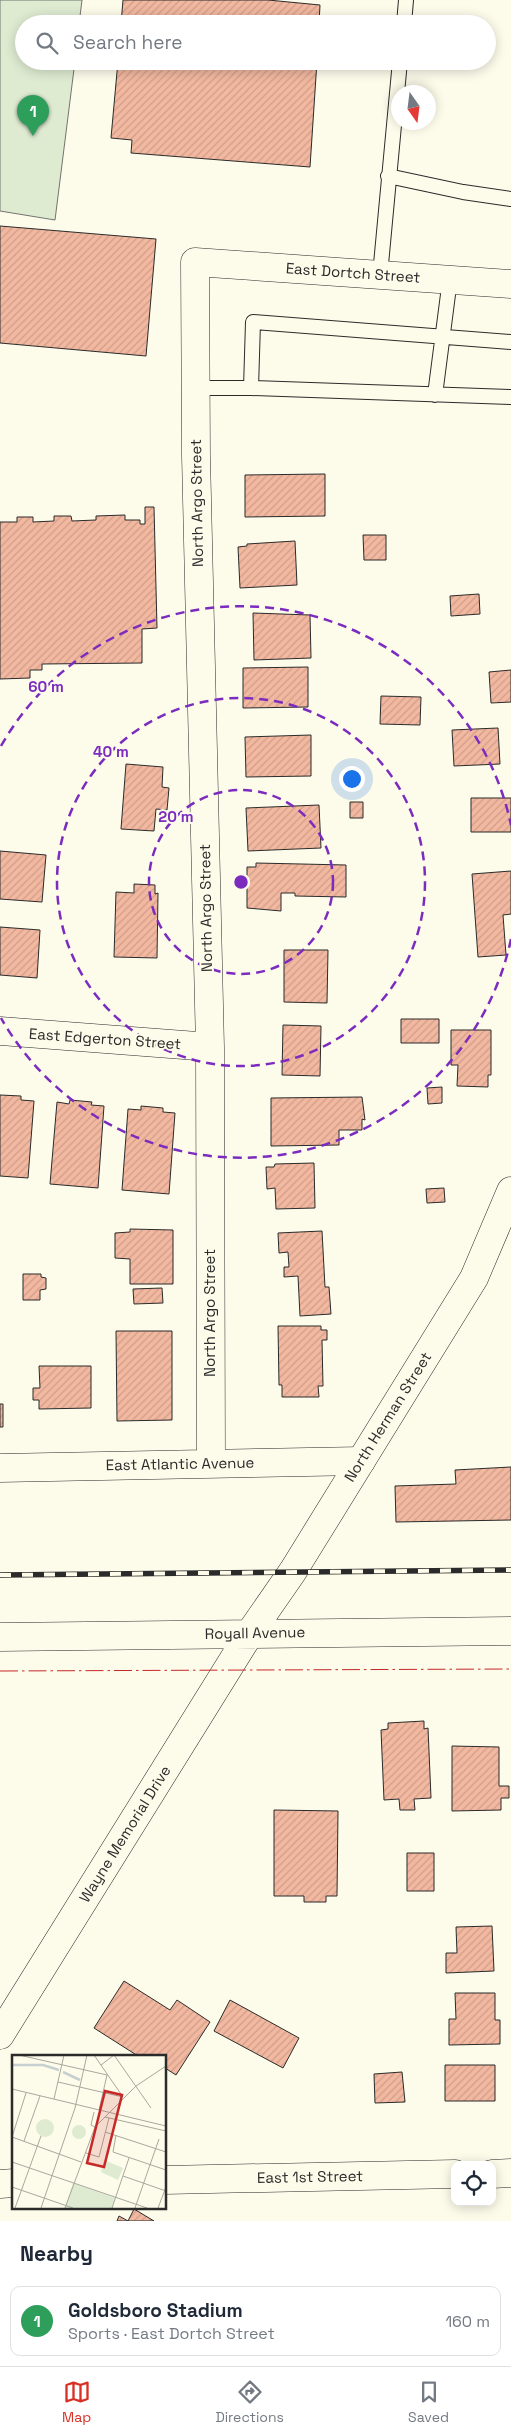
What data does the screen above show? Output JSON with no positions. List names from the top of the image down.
{
  "streets": {
    "street": [
      "East Dortch Street",
      "North Argo Street",
      "East Edgerton Street",
      "North Herman Street",
      "East Atlantic Avenue",
      "Royall Avenue",
      "Wayne Memorial Drive",
      "East 1st Street"
    ]
  },
  "crossings": [
    ["East Dortch Street", "North Argo Street"],
    ["North Argo Street", "East Edgerton Street"],
    ["North Argo Street", "East Atlantic Avenue"],
    ["North Herman Street", "East Atlantic Avenue"],
    ["North Herman Street", "Royall Avenue"],
    ["North Herman Street", "Wayne Memorial Drive"],
    ["Royall Avenue", "Wayne Memorial Drive"]
  ],
  "north": "bottom",
  "page": {
    "search": "Search here",
    "pins": "1",
    "heading": "Nearby",
    "list": [
      {
        "mark": "1",
        "name": "Goldsboro Stadium",
        "note": "Sports · East Dortch Street",
        "value": "160 m"
      }
    ],
    "nav": ["Map", "Directions", "Saved"]
  },
  "rings": ["60 m", "40 m", "20 m"]
}
